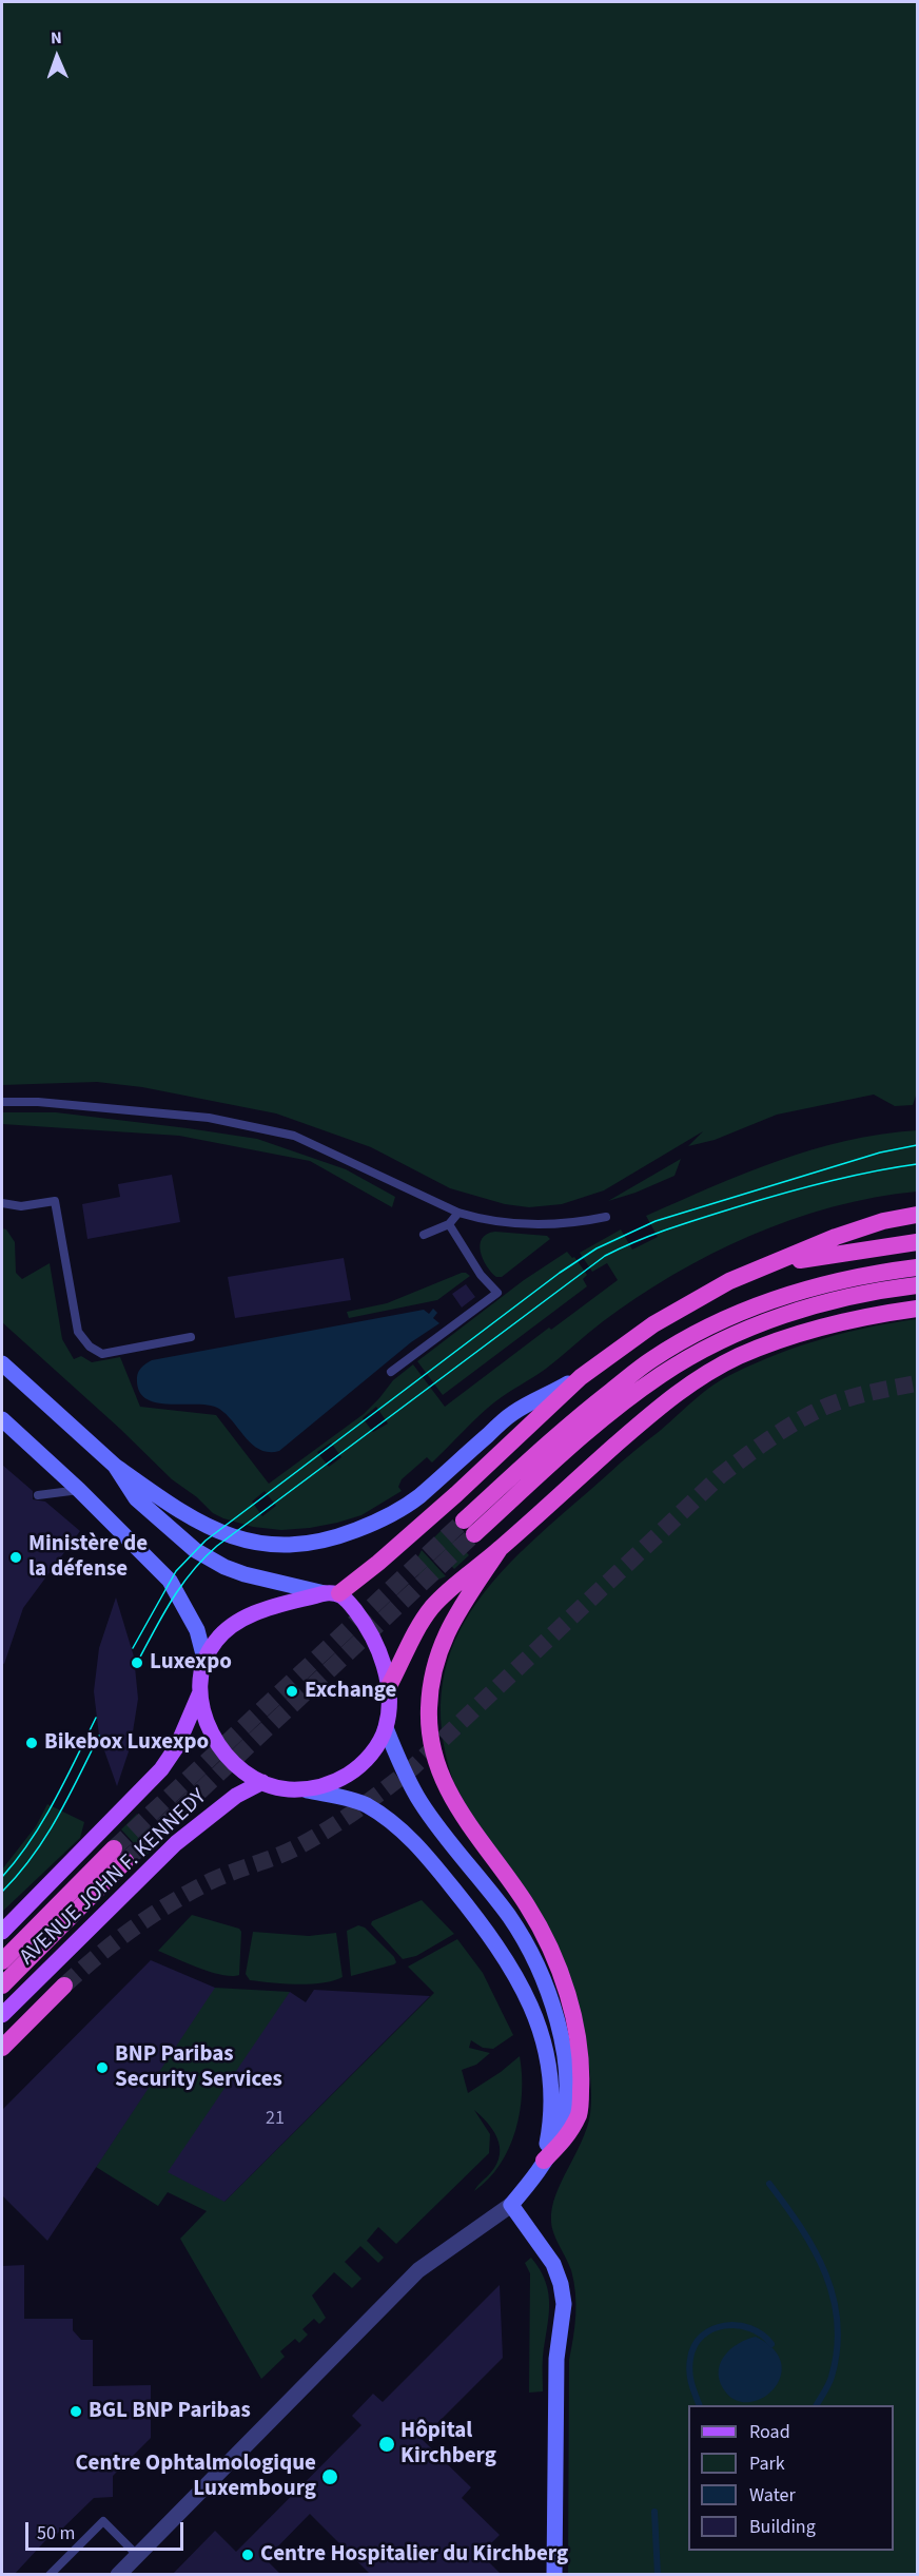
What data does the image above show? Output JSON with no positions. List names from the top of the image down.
{
  "streets": {
    "main road": ["AVENUE JOHN F. KENNEDY"]
  },
  "places": [
    "Ministère de la défense",
    "Luxexpo",
    "Exchange",
    "Bikebox Luxexpo",
    "BNP Paribas Security Services",
    "BGL BNP Paribas",
    "Hôpital Kirchberg",
    "Centre Ophtalmologique Luxembourg",
    "Centre Hospitalier du Kirchberg"
  ],
  "house_numbers": ["21"],
  "legend": [
    "Road",
    "Park",
    "Water",
    "Building"
  ],
  "scale_bar": "50 m",
  "north": "top"
}
